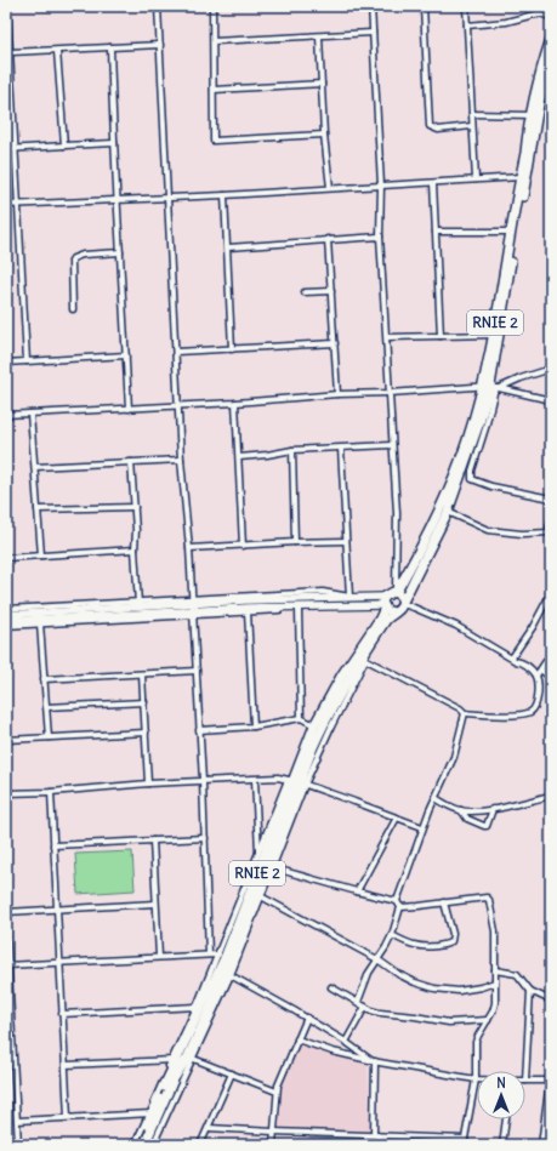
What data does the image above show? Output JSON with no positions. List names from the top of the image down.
{
  "streets": {
    "highway": ["RNIE 2"]
  },
  "north": "top"
}
